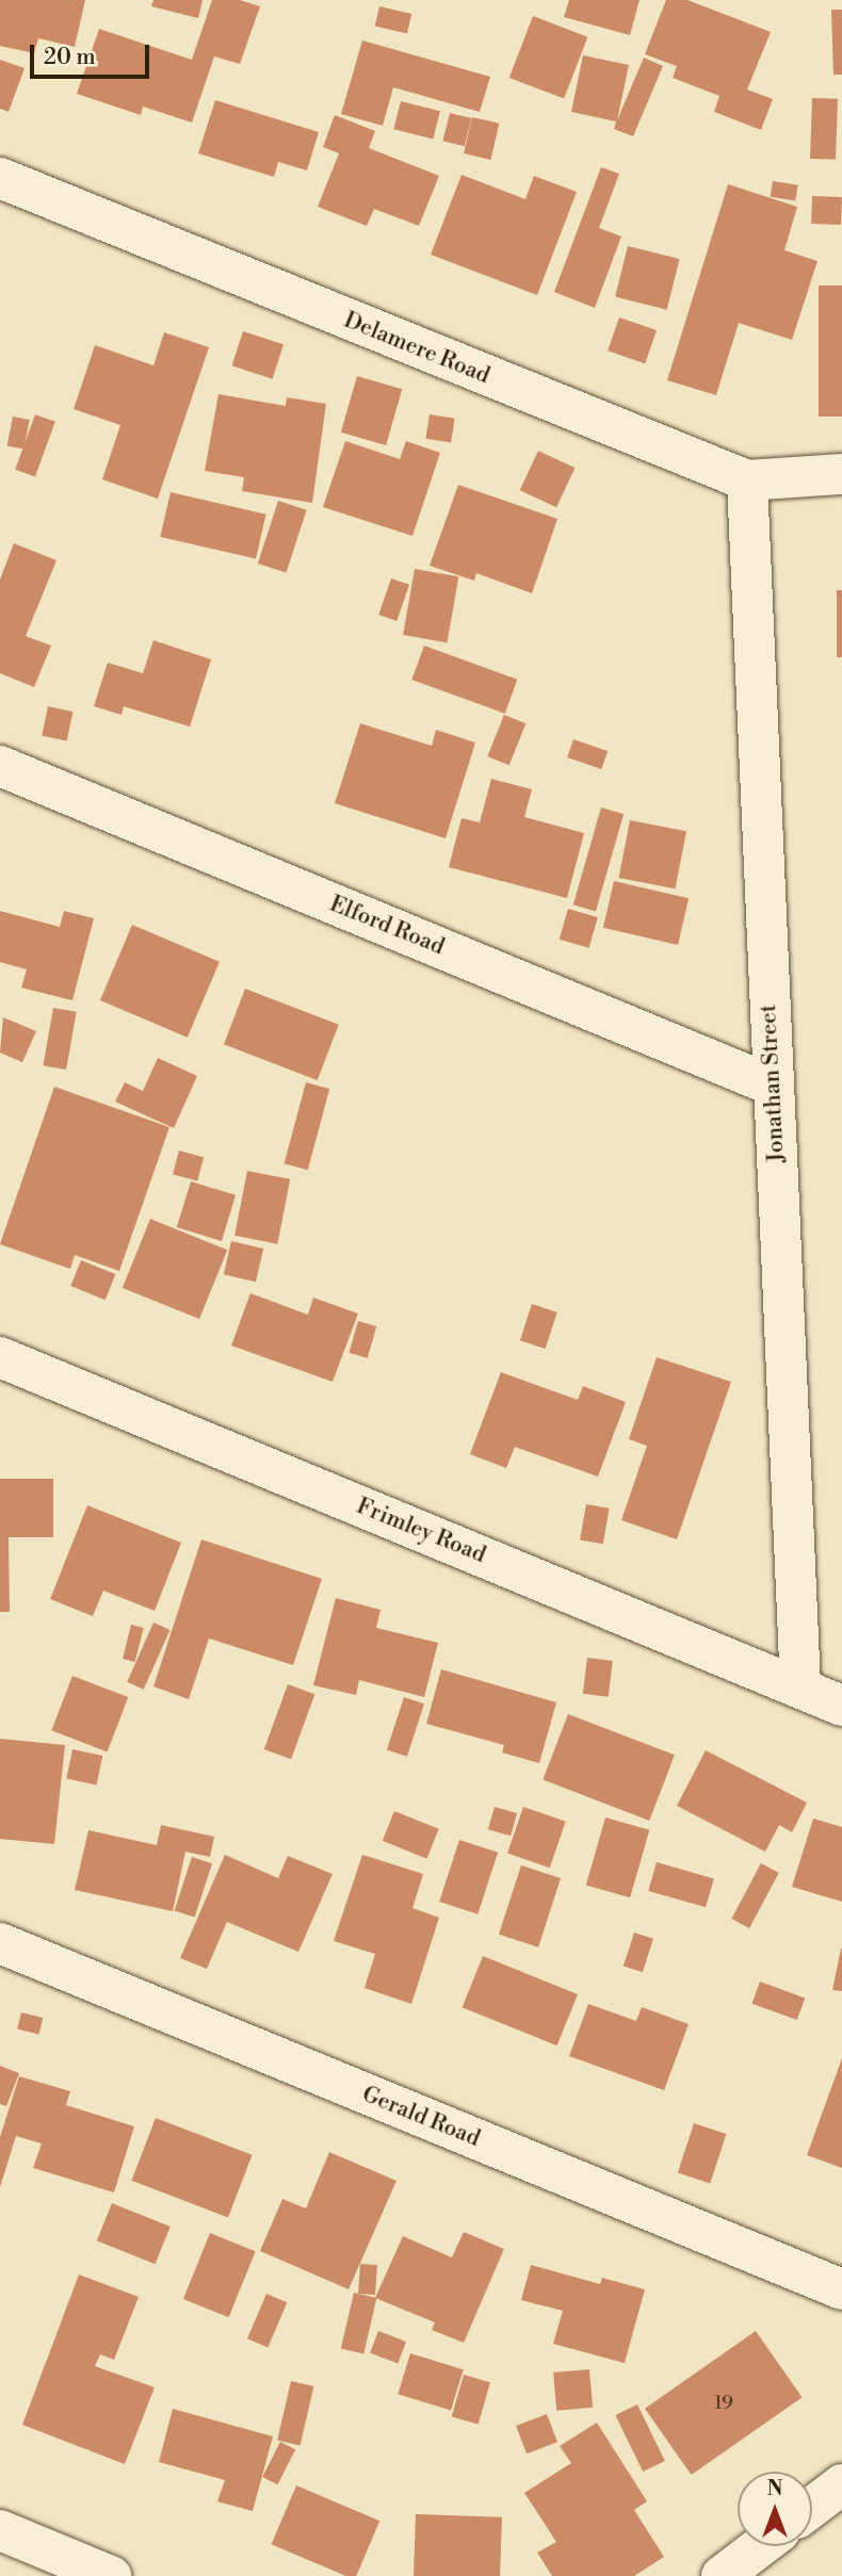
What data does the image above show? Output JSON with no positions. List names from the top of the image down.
{
  "streets": {
    "street": [
      "Delamere Road",
      "Elford Road",
      "Jonathan Street",
      "Frimley Road",
      "Gerald Road"
    ]
  },
  "crossings": [
    ["Delamere Road", "Jonathan Street"],
    ["Elford Road", "Jonathan Street"],
    ["Jonathan Street", "Frimley Road"]
  ],
  "house_numbers": ["19"],
  "scale_bar": "20 m",
  "north": "top"
}
